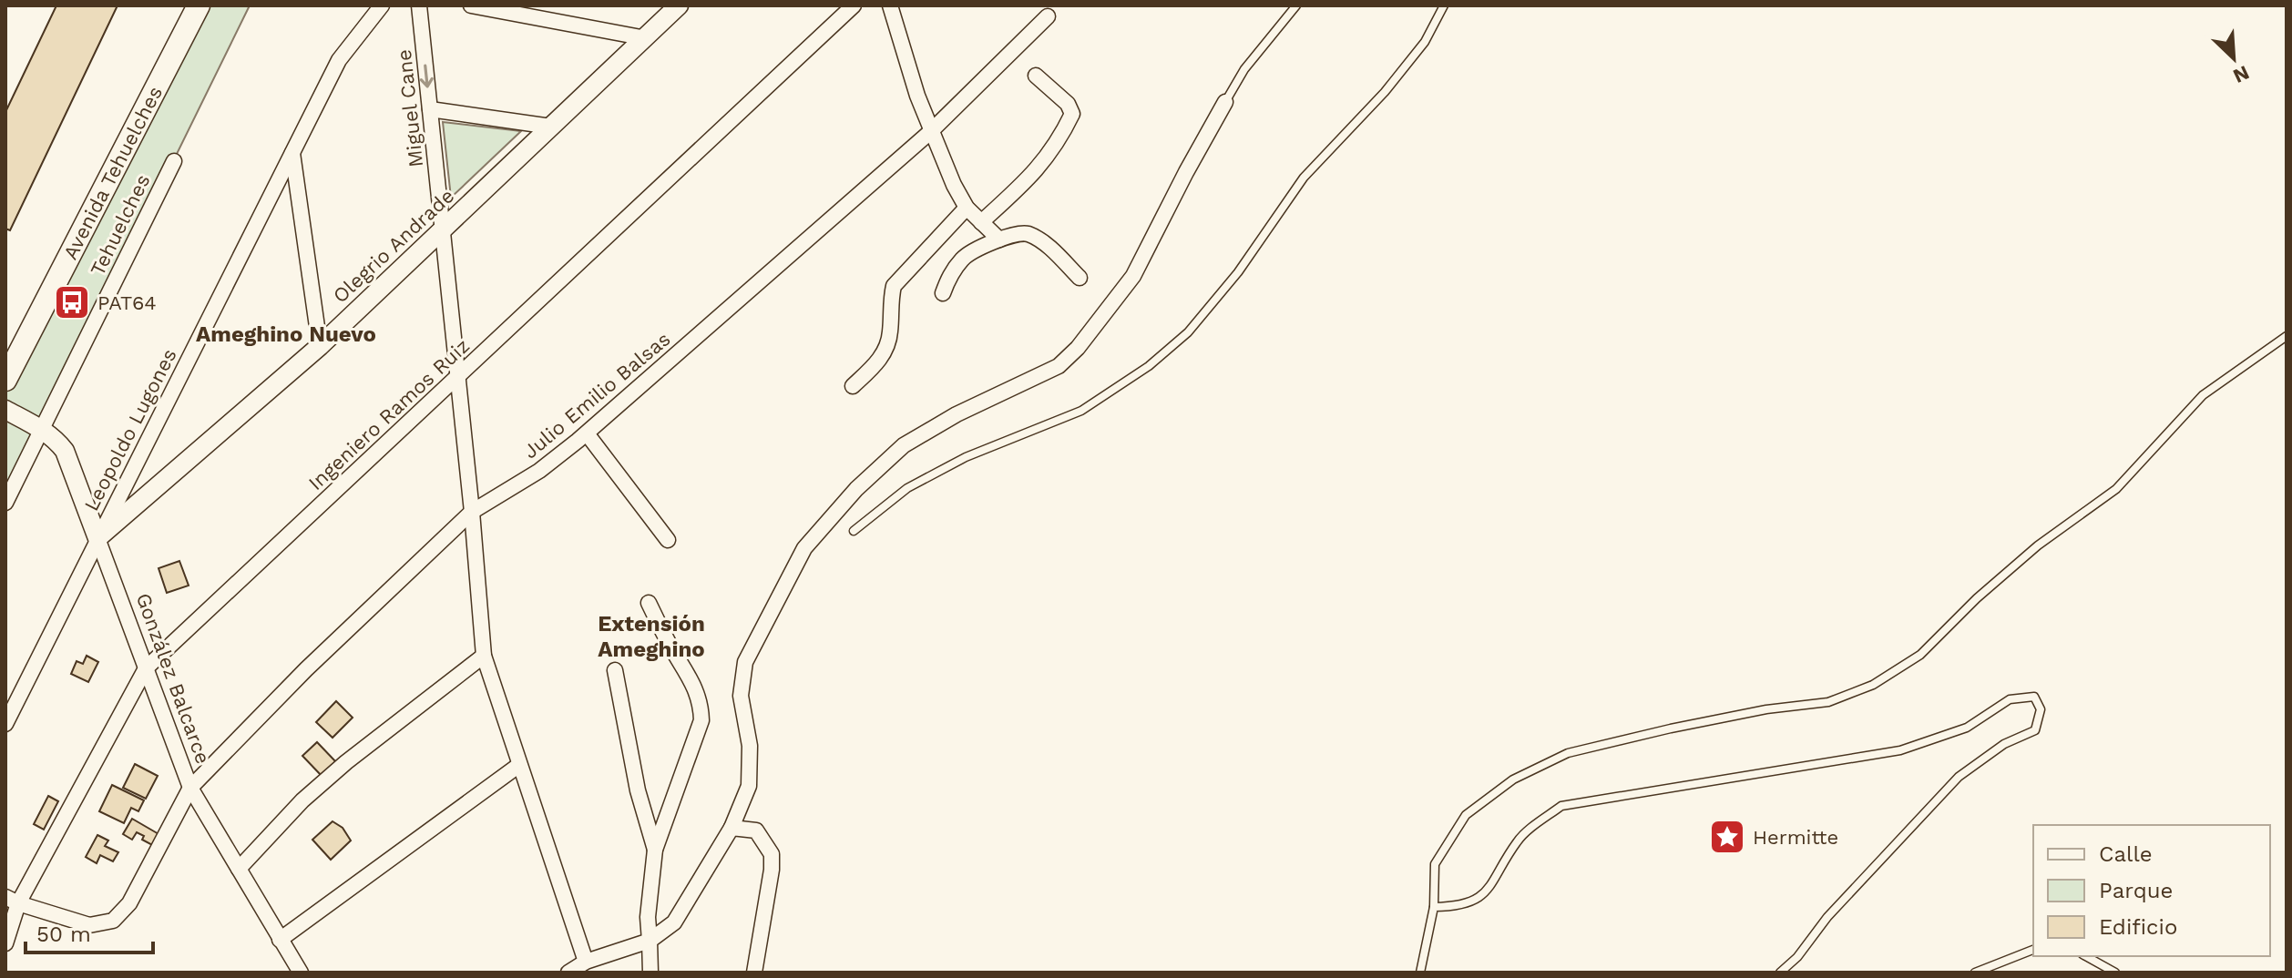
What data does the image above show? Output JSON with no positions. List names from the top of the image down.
{
  "streets": {
    "main road": ["Avenida Tehuelches"],
    "street": [
      "Miguel Cane",
      "Tehuelches",
      "Olegrio Andrade",
      "Julio Emilio Balsas",
      "Ingeniero Ramos Ruiz",
      "Leopoldo Lugones",
      "González Balcarce"
    ]
  },
  "crossings": [
    ["Miguel Cane", "Olegrio Andrade"],
    ["Miguel Cane", "Julio Emilio Balsas"],
    ["Miguel Cane", "Ingeniero Ramos Ruiz"],
    ["Tehuelches", "González Balcarce"],
    ["Olegrio Andrade", "Leopoldo Lugones"],
    ["Olegrio Andrade", "González Balcarce"],
    ["Julio Emilio Balsas", "Ingeniero Ramos Ruiz"],
    ["Julio Emilio Balsas", "González Balcarce"],
    ["Ingeniero Ramos Ruiz", "González Balcarce"],
    ["Leopoldo Lugones", "González Balcarce"]
  ],
  "districts": ["Ameghino Nuevo", "Extensión Ameghino"],
  "places": {
    "bus stop": ["PAT64"],
    "place": ["Hermitte"]
  },
  "legend": ["Calle", "Parque", "Edificio"],
  "scale_bar": "50 m",
  "north": "bottom right"
}
